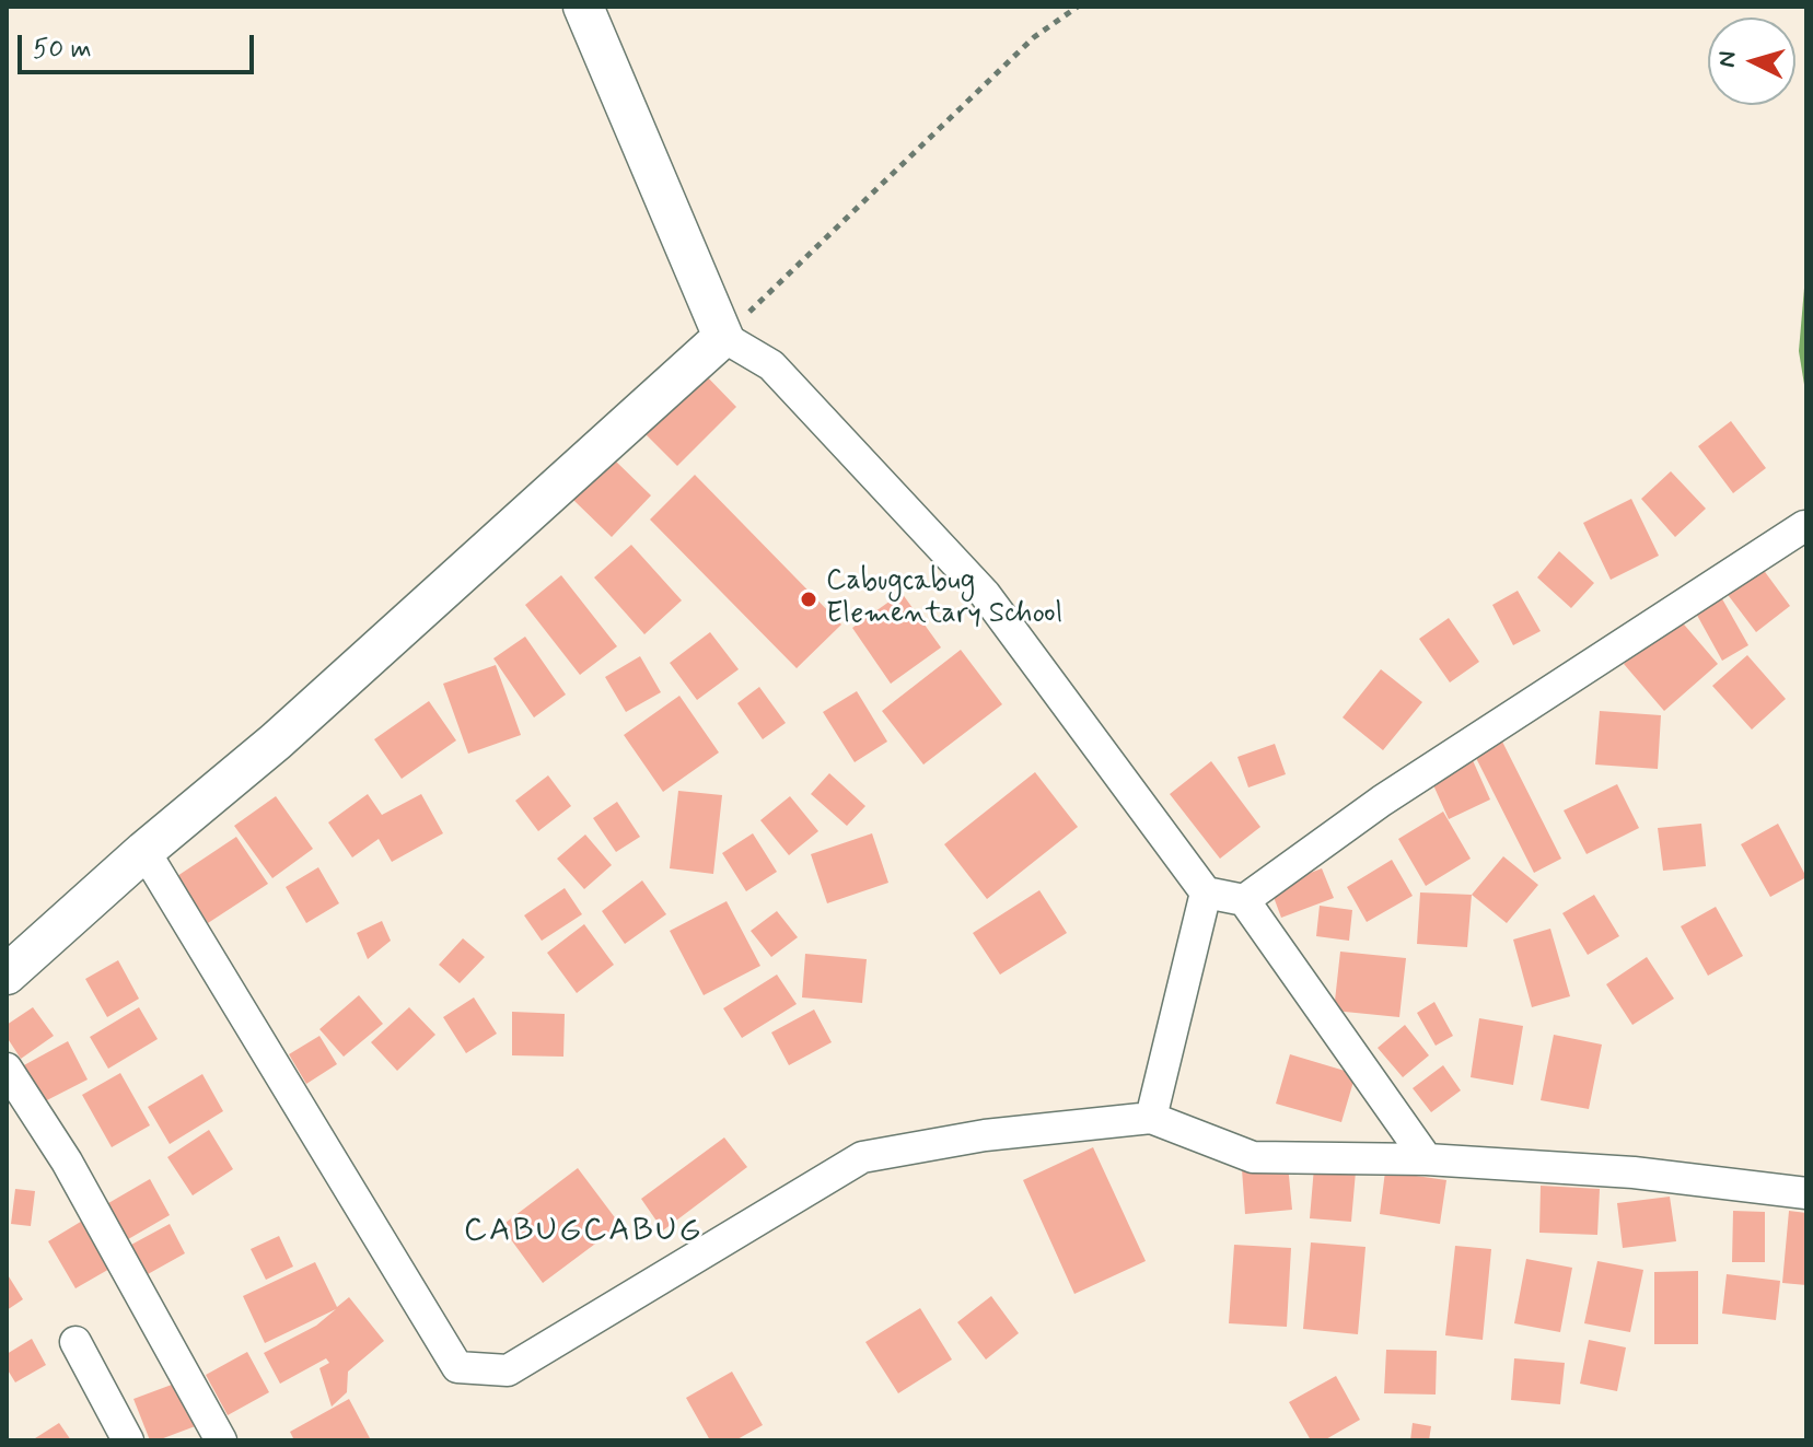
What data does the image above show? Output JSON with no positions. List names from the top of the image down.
{
  "districts": ["CABUGCABUG"],
  "places": ["Cabugcabug Elementary School"],
  "scale_bar": "50 m",
  "north": "left"
}
